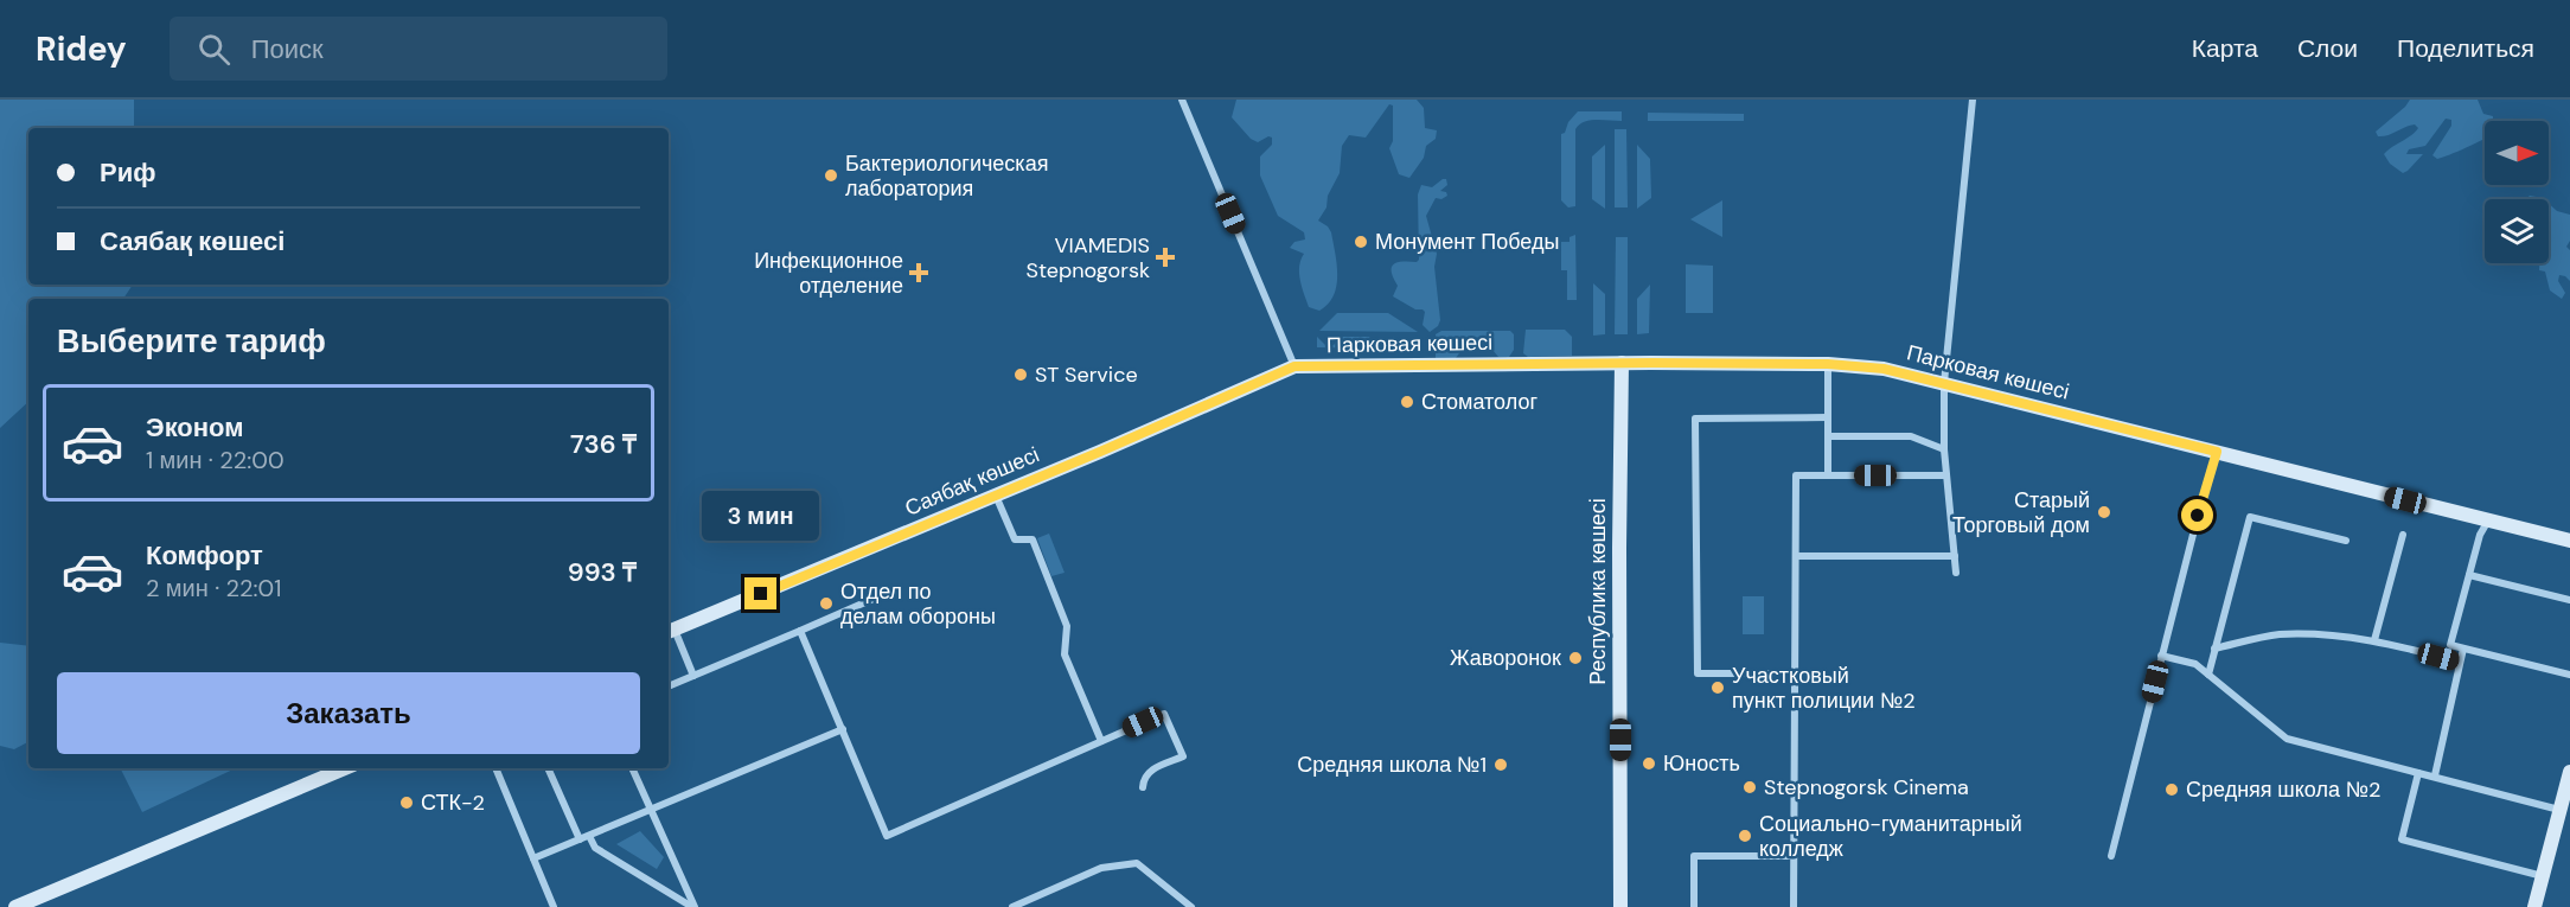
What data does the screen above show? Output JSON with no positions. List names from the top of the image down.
{
  "streets": {
    "street": ["Парковая көшесі", "Саябақ көшесі", "Республика көшесі"]
  },
  "crossings": [
    ["Парковая көшесі", "Саябақ көшесі"],
    ["Парковая көшесі", "Республика көшесі"]
  ],
  "places": {
    "other": [
      "Бактериологическая лаборатория",
      "Монумент Победы",
      "ST Service",
      "Стоматолог",
      "Старый Торговый дом",
      "Отдел по делам обороны",
      "Жаворонок",
      "Участковый пункт полиции №2",
      "Юность",
      "Средняя школа №1",
      "Stepnogorsk Cinema",
      "Средняя школа №2",
      "СТК-2",
      "Социально-гуманитарный колледж"
    ],
    "health": ["VIAMEDIS Stepnogorsk", "Инфекционное отделение"]
  },
  "north": "right",
  "page": {
    "header": "Ridey",
    "search": "Поиск",
    "nav": ["Карта", "Слои", "Поделиться"],
    "banner": ["Риф", "Саябақ көшесі"],
    "heading": "Выберите тариф",
    "list": [
      {
        "name": "Эконом",
        "note": "1 мин · 22:00",
        "value": "736 ₸"
      },
      {
        "name": "Комфорт",
        "note": "2 мин · 22:01",
        "value": "993 ₸"
      }
    ],
    "bubble": "3 мин",
    "buttons": "Заказать"
  }
}
